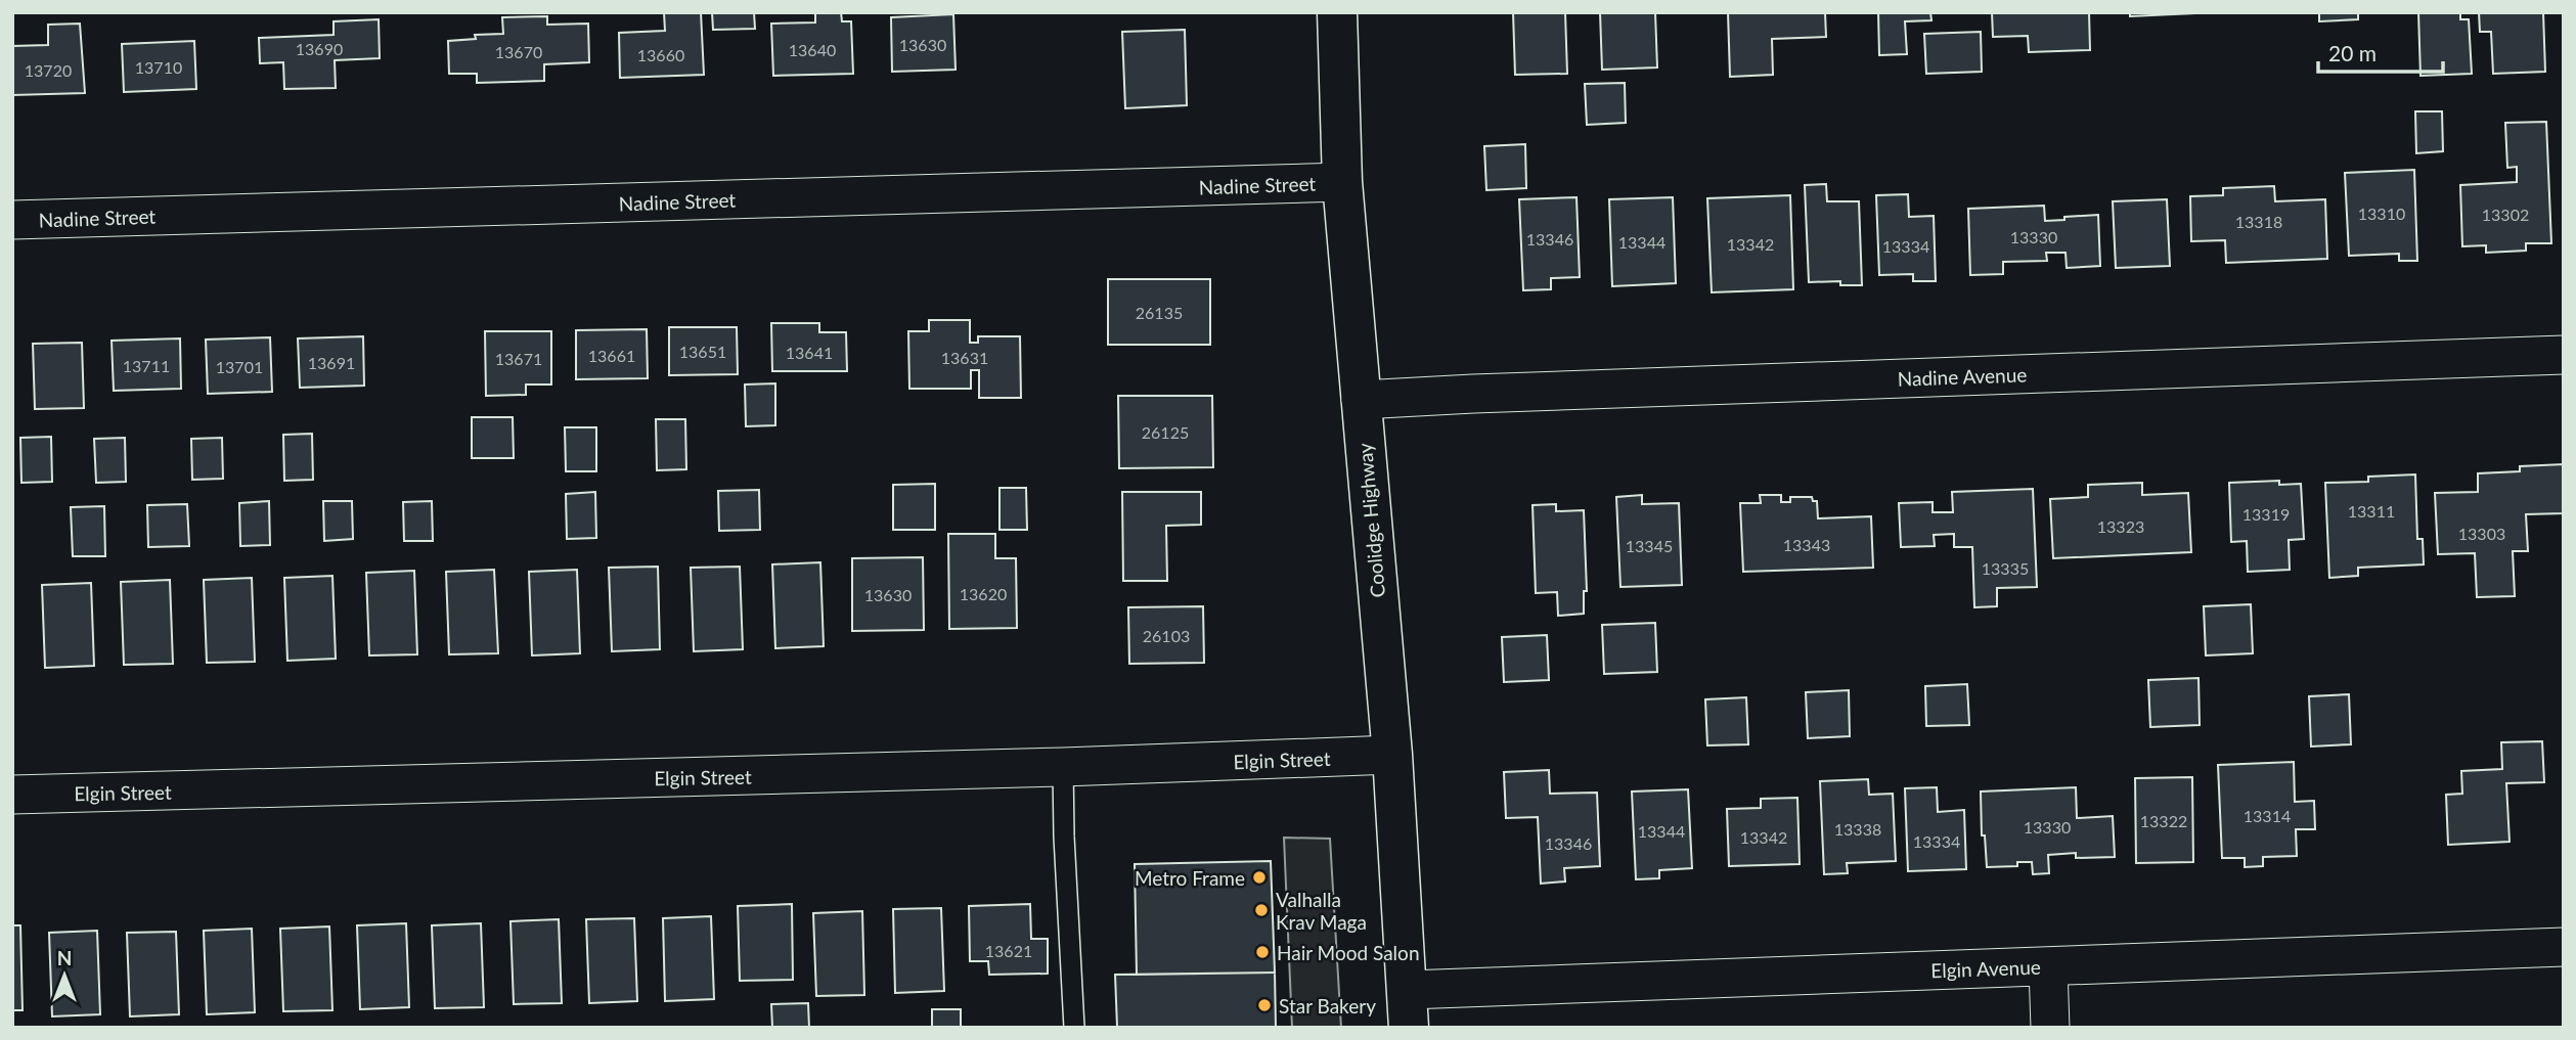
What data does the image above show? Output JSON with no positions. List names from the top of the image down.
{
  "streets": {
    "main road": ["Coolidge Highway"],
    "street": [
      "Nadine Street",
      "Nadine Avenue",
      "Elgin Street",
      "Elgin Avenue"
    ]
  },
  "crossings": [
    ["Nadine Street", "Coolidge Highway"],
    ["Nadine Avenue", "Coolidge Highway"],
    ["Coolidge Highway", "Elgin Street"],
    ["Coolidge Highway", "Elgin Avenue"]
  ],
  "places": [
    "Metro Frame",
    "Valhalla Krav Maga",
    "Hair Mood Salon",
    "Star Bakery"
  ],
  "house_numbers": [
    "13630",
    "13690",
    "13640",
    "13670",
    "13660",
    "13710",
    "13720",
    "13310",
    "13302",
    "13318",
    "13330",
    "13346",
    "13344",
    "13342",
    "13334",
    "26135",
    "13651",
    "13641",
    "13661",
    "13631",
    "13671",
    "13691",
    "13711",
    "13701",
    "26125",
    "13311",
    "13319",
    "13323",
    "13303",
    "13343",
    "13345",
    "13335",
    "13620",
    "13630",
    "26103",
    "13314",
    "13322",
    "13330",
    "13338",
    "13344",
    "13342",
    "13334",
    "13346",
    "13621"
  ],
  "scale_bar": "20 m",
  "north": "top"
}
